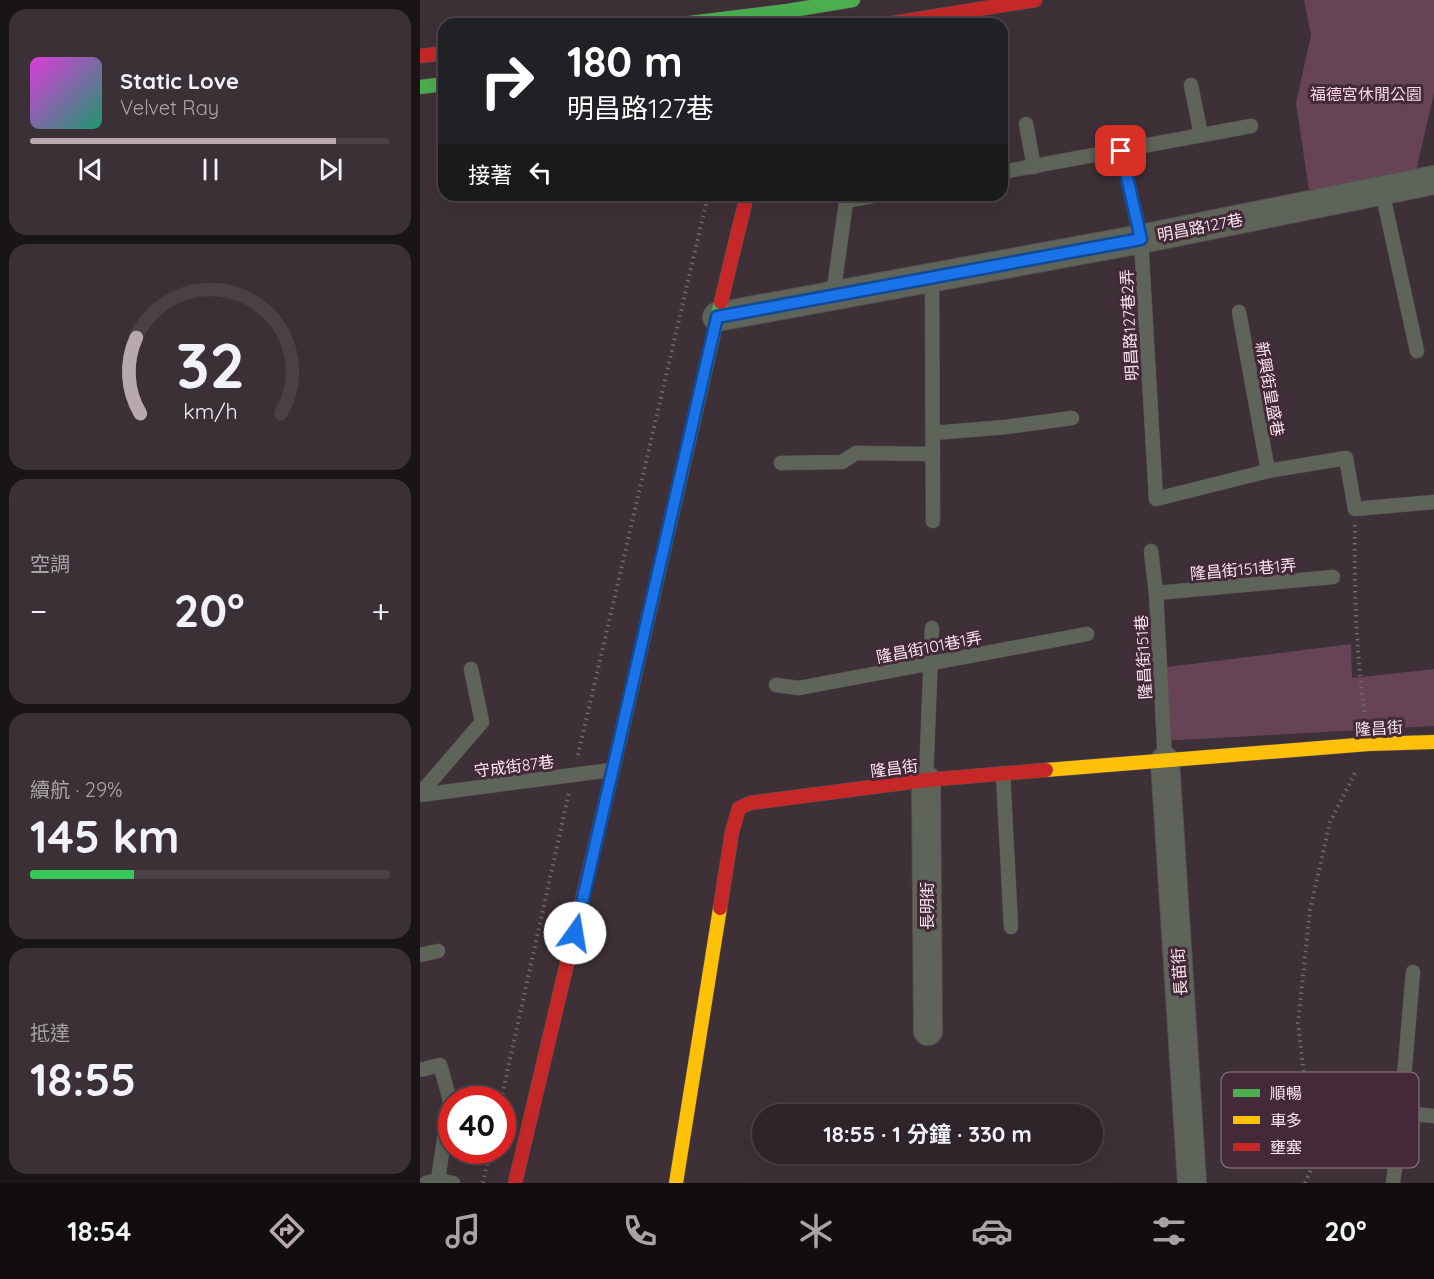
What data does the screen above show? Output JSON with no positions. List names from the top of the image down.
{
  "streets": {
    "street": [
      "明昌路127巷",
      "隆昌街",
      "長明街",
      "長苗街"
    ],
    "lane": [
      "明昌路127巷2弄",
      "新興街皇盛巷",
      "隆昌街151巷1弄",
      "隆昌街101巷1弄",
      "隆昌街151巷",
      "守成街87巷"
    ]
  },
  "crossings": [
    ["明昌路127巷", "明昌路127巷2弄"],
    ["明昌路127巷2弄", "新興街皇盛巷"],
    ["隆昌街151巷1弄", "隆昌街151巷"],
    ["隆昌街151巷", "隆昌街"],
    ["隆昌街151巷", "長苗街"],
    ["隆昌街", "長明街"],
    ["隆昌街", "長苗街"]
  ],
  "parks": ["福德宮休閒公園"],
  "legend": ["順暢", "車多", "壅塞"],
  "page": {
    "turn": ["180 m", "明昌路127巷"],
    "song": ["Static Love", "Velvet Ray"],
    "then": "接著",
    "tile": [
      "空調",
      ["續航 · 29%", "145 km"],
      ["抵達", "18:55"]
    ],
    "heat": ["−", "20°", "+"],
    "limit": "40",
    "trip": "18:55 · 1 分鐘 · 330 m",
    "tabs": ["18:54", "20°"],
    "gauge": ["32", "km/h"]
  }
}
